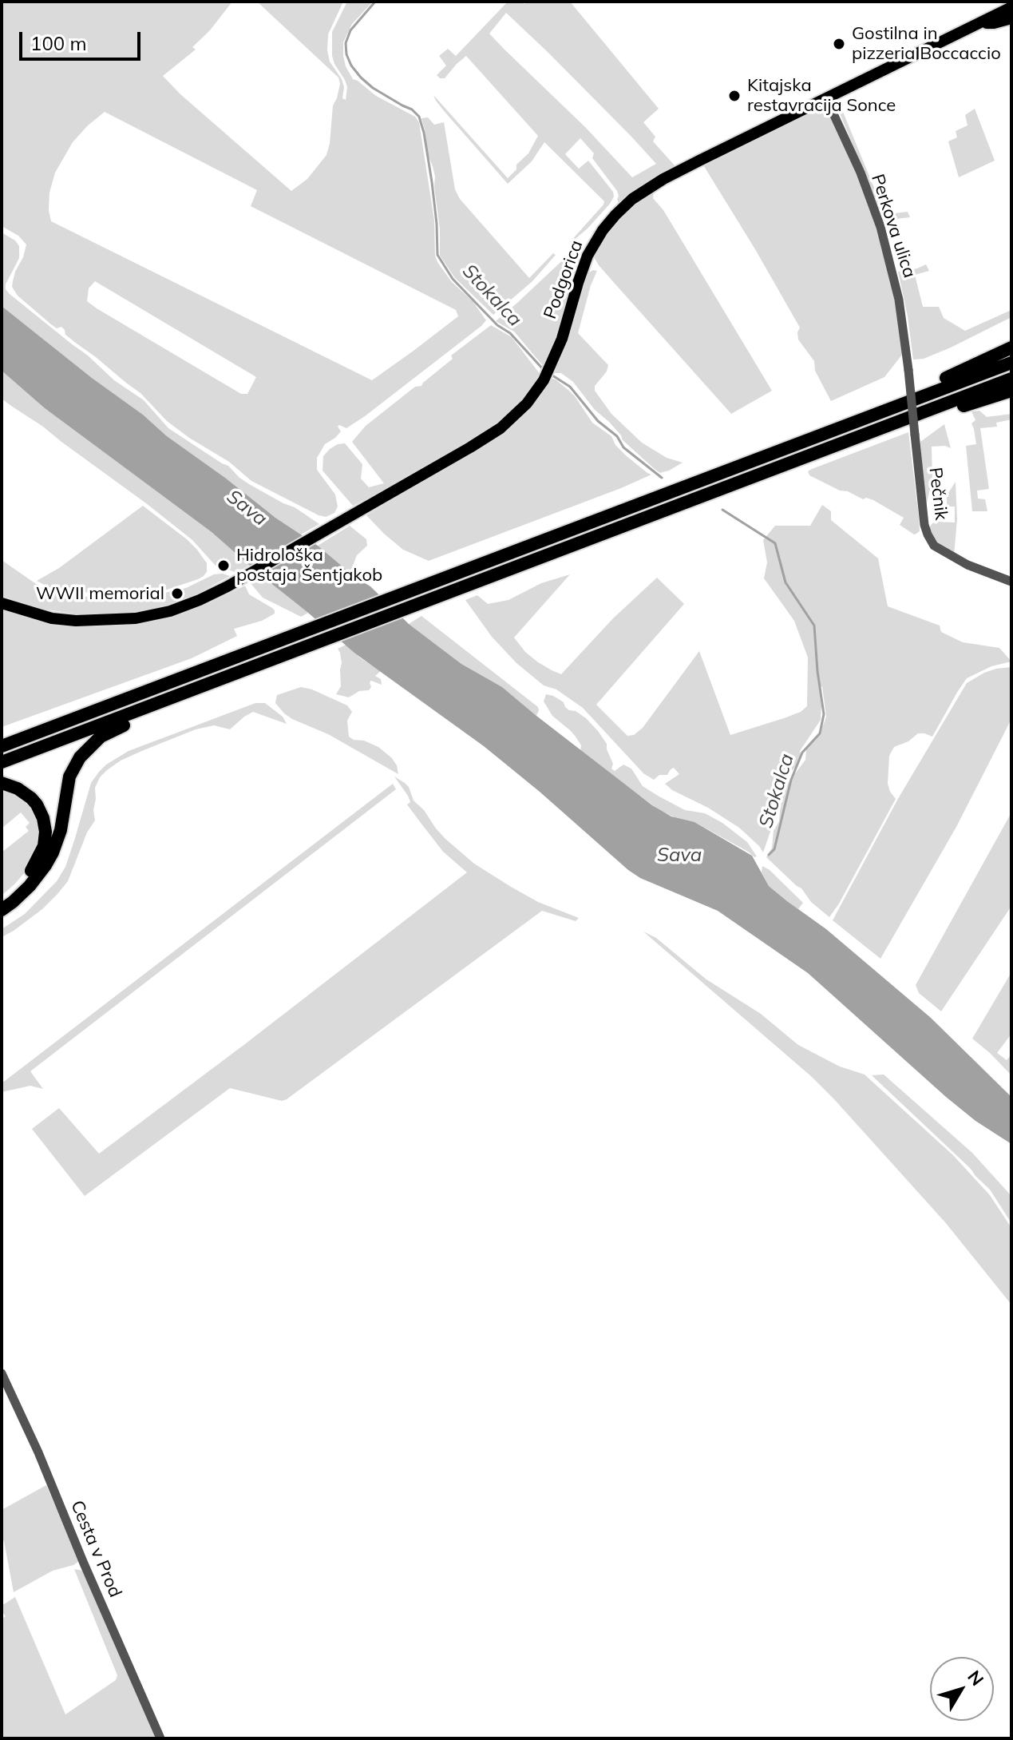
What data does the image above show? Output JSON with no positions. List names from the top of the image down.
{
  "streets": {
    "main road": ["Podgorica"],
    "street": ["Perkova ulica", "Pečnik", "Cesta v Prod"]
  },
  "crossings": [
    ["Perkova ulica", "Podgorica"],
    ["Perkova ulica", "Pečnik"]
  ],
  "water": ["Stokalca", "Sava"],
  "places": [
    "Gostilna in pizzeria Boccaccio",
    "Kitajska restavracija Sonce",
    "Hidrološka postaja Šentjakob",
    "WWII memorial"
  ],
  "scale_bar": "100 m",
  "north": "top right"
}
